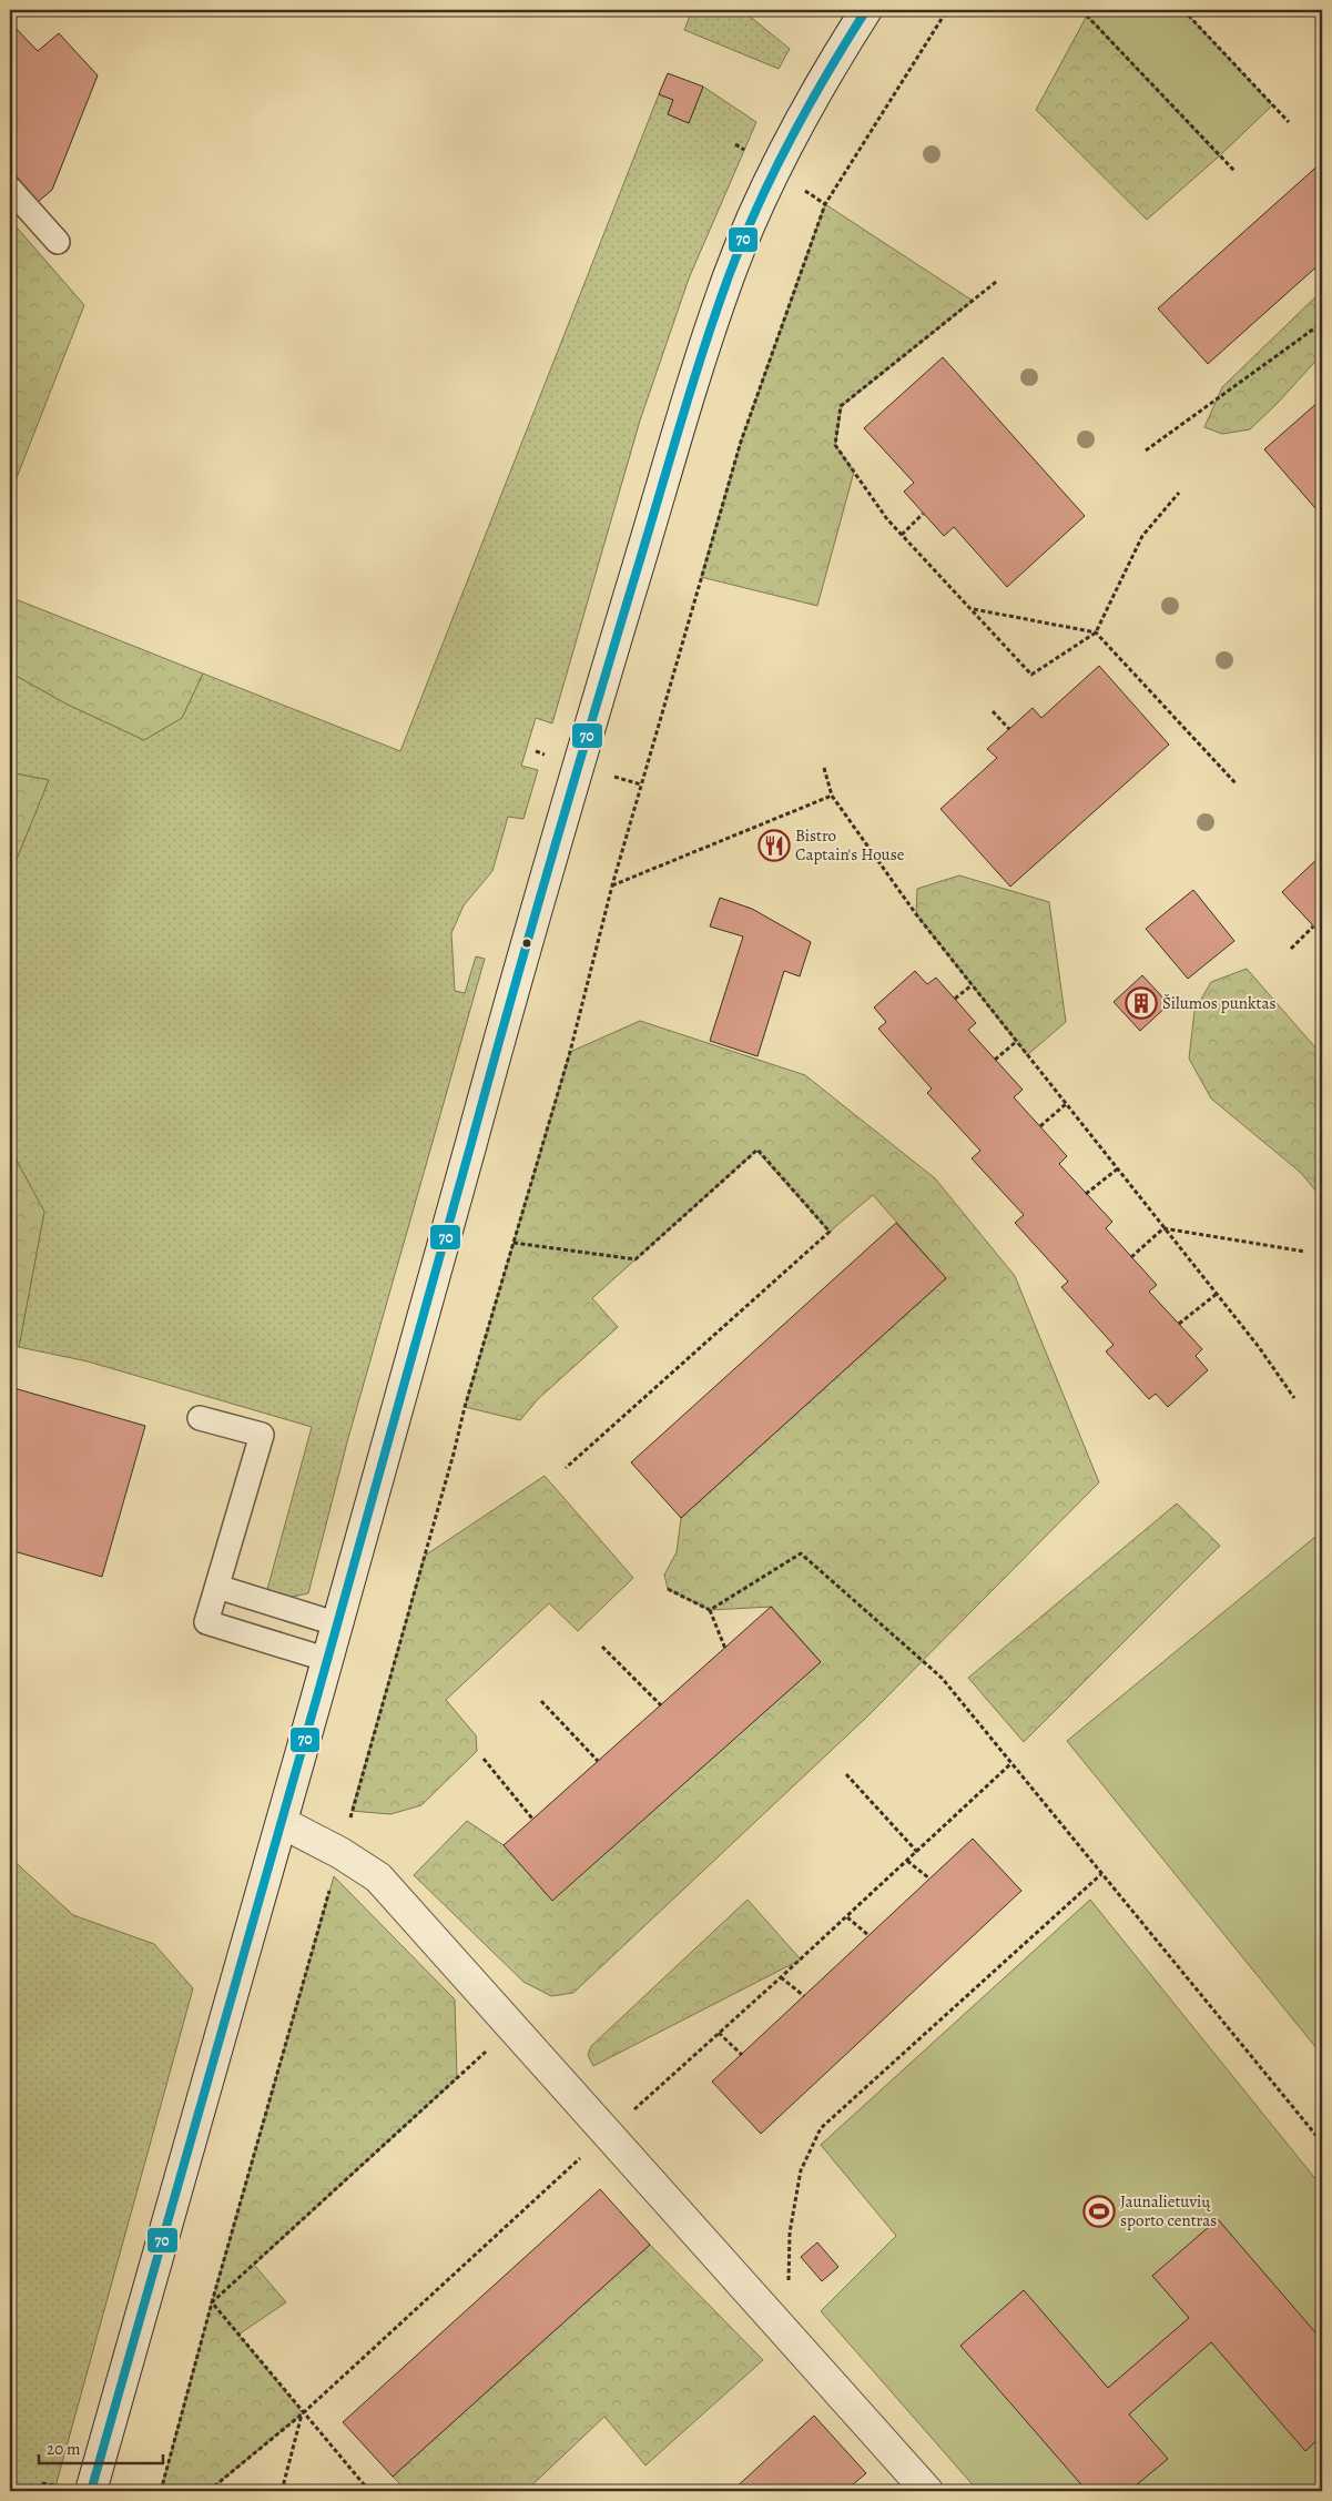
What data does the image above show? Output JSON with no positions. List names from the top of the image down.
{
  "places": {
    "restaurant": ["Bistro Captain's House"],
    "building": ["Šilumos punktas"],
    "sports": ["Jaunalietuvių sporto centras"]
  },
  "lines": ["transit line 70"],
  "scale_bar": "20 m"
}
